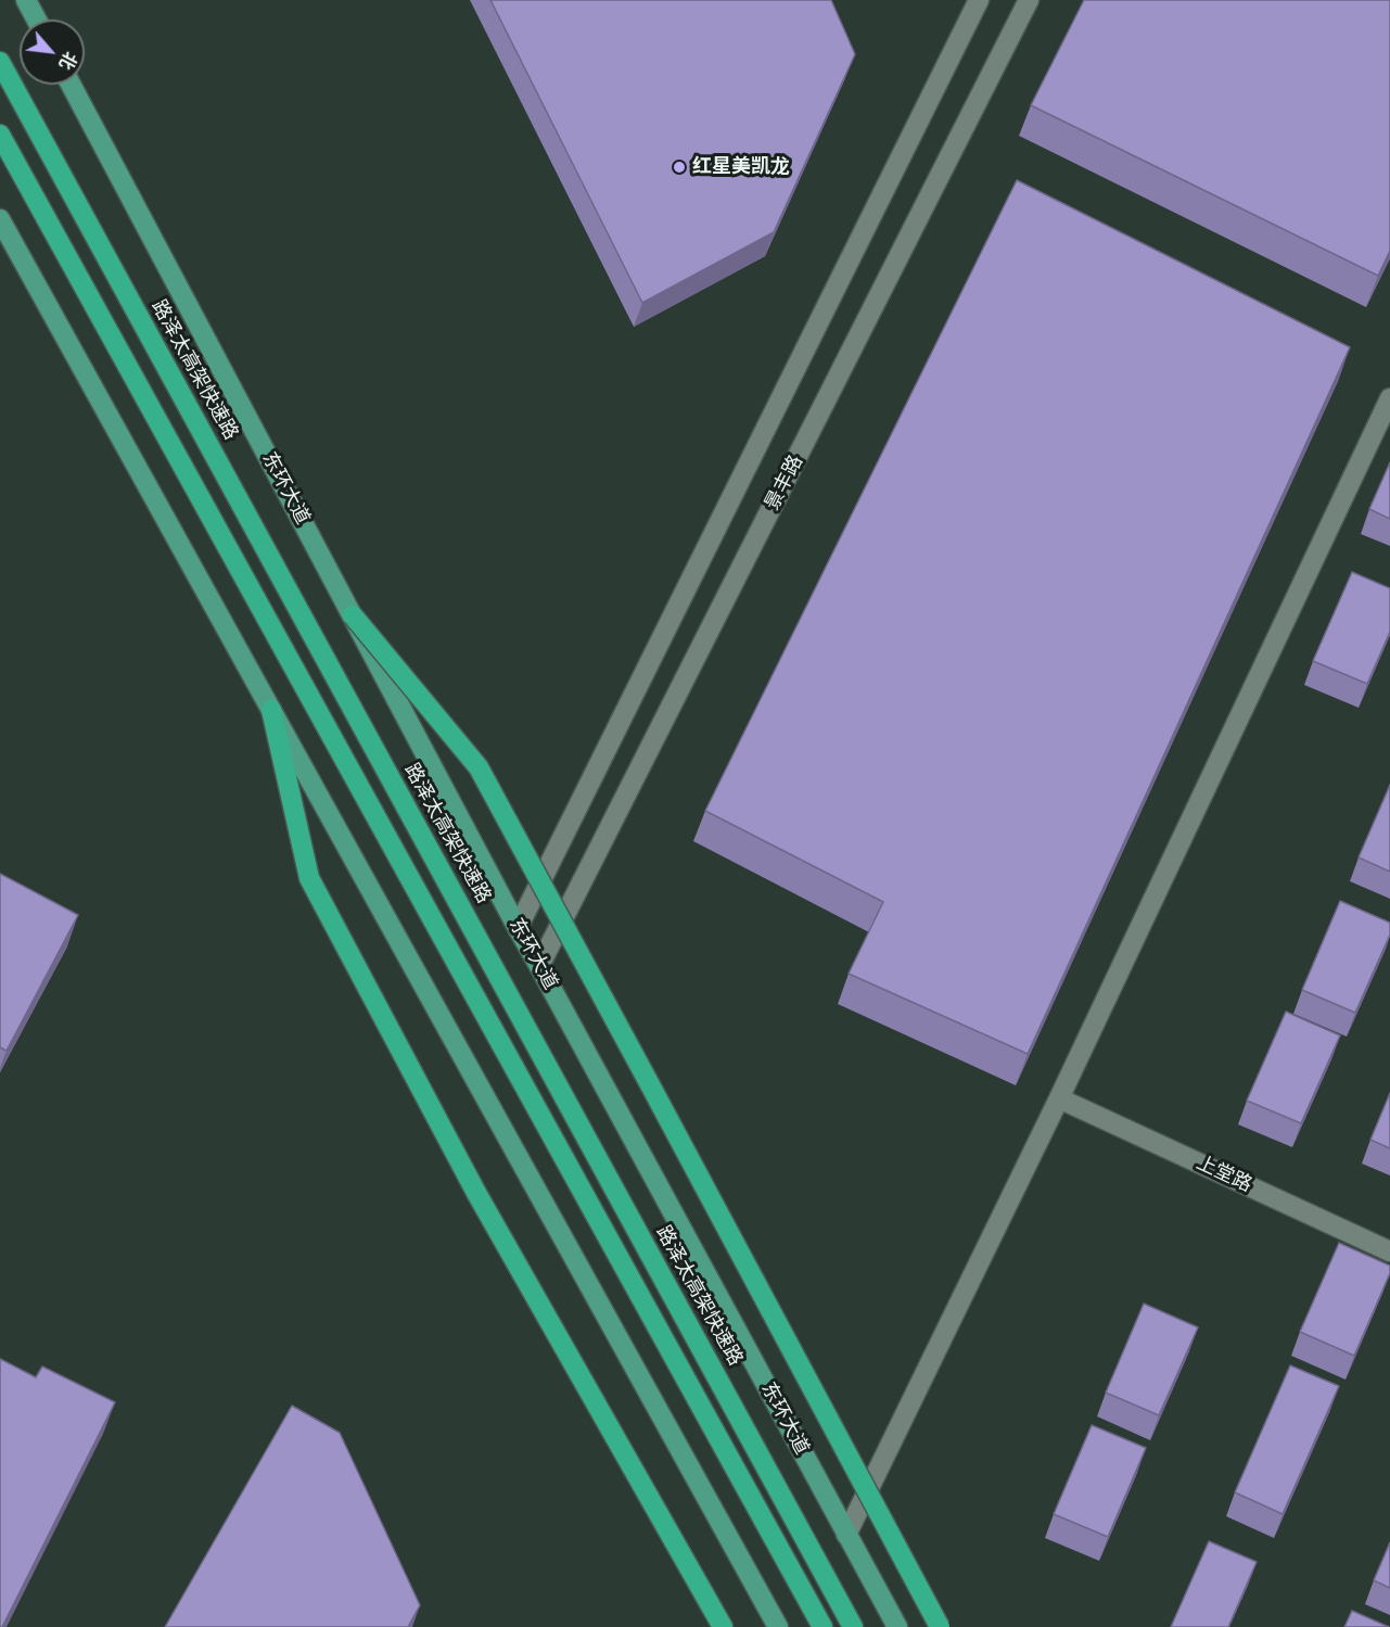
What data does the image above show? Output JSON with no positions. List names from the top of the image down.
{
  "streets": {
    "highway": ["路泽太高架快速路"],
    "main road": ["东环大道"],
    "street": ["景丰路", "上堂路"]
  },
  "crossings": [
    ["景丰路", "东环大道"]
  ],
  "places": ["红星美凯龙"],
  "north": "bottom right"
}
